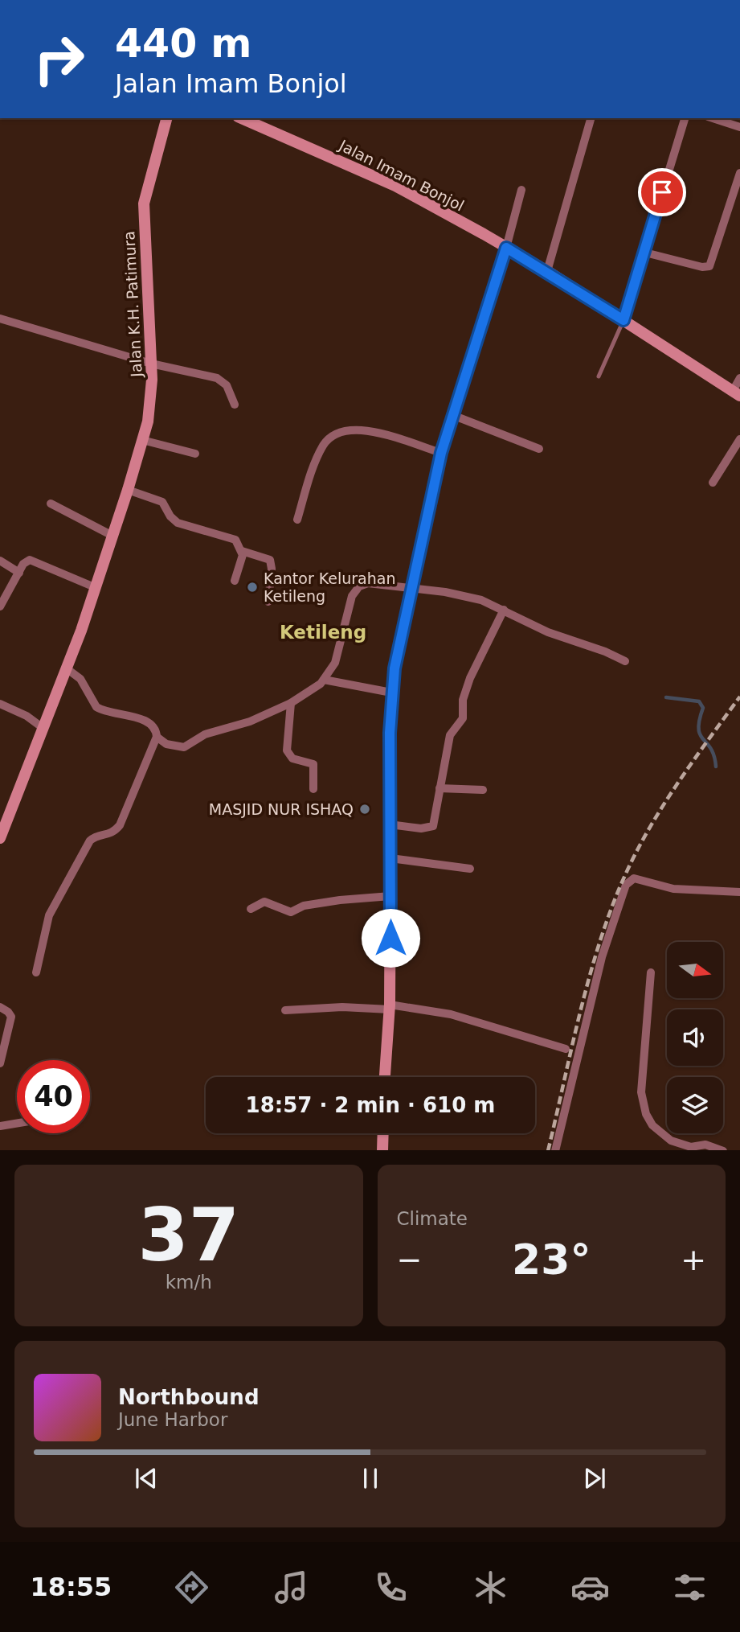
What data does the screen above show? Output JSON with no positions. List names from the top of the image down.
{
  "streets": {
    "street": ["Jalan Imam Bonjol", "Jalan K.H. Patimura"]
  },
  "districts": ["Ketileng"],
  "places": ["Kantor Kelurahan Ketileng", "MASJID NUR ISHAQ"],
  "north": "right",
  "page": {
    "turn": ["440 m", "Jalan Imam Bonjol"],
    "limit": "40",
    "trip": "18:57 · 2 min · 610 m",
    "tile": [
      ["37", "km/h"],
      "Climate"
    ],
    "heat": ["−", "23°", "+"],
    "song": ["Northbound", "June Harbor"],
    "tabs": "18:55"
  }
}
